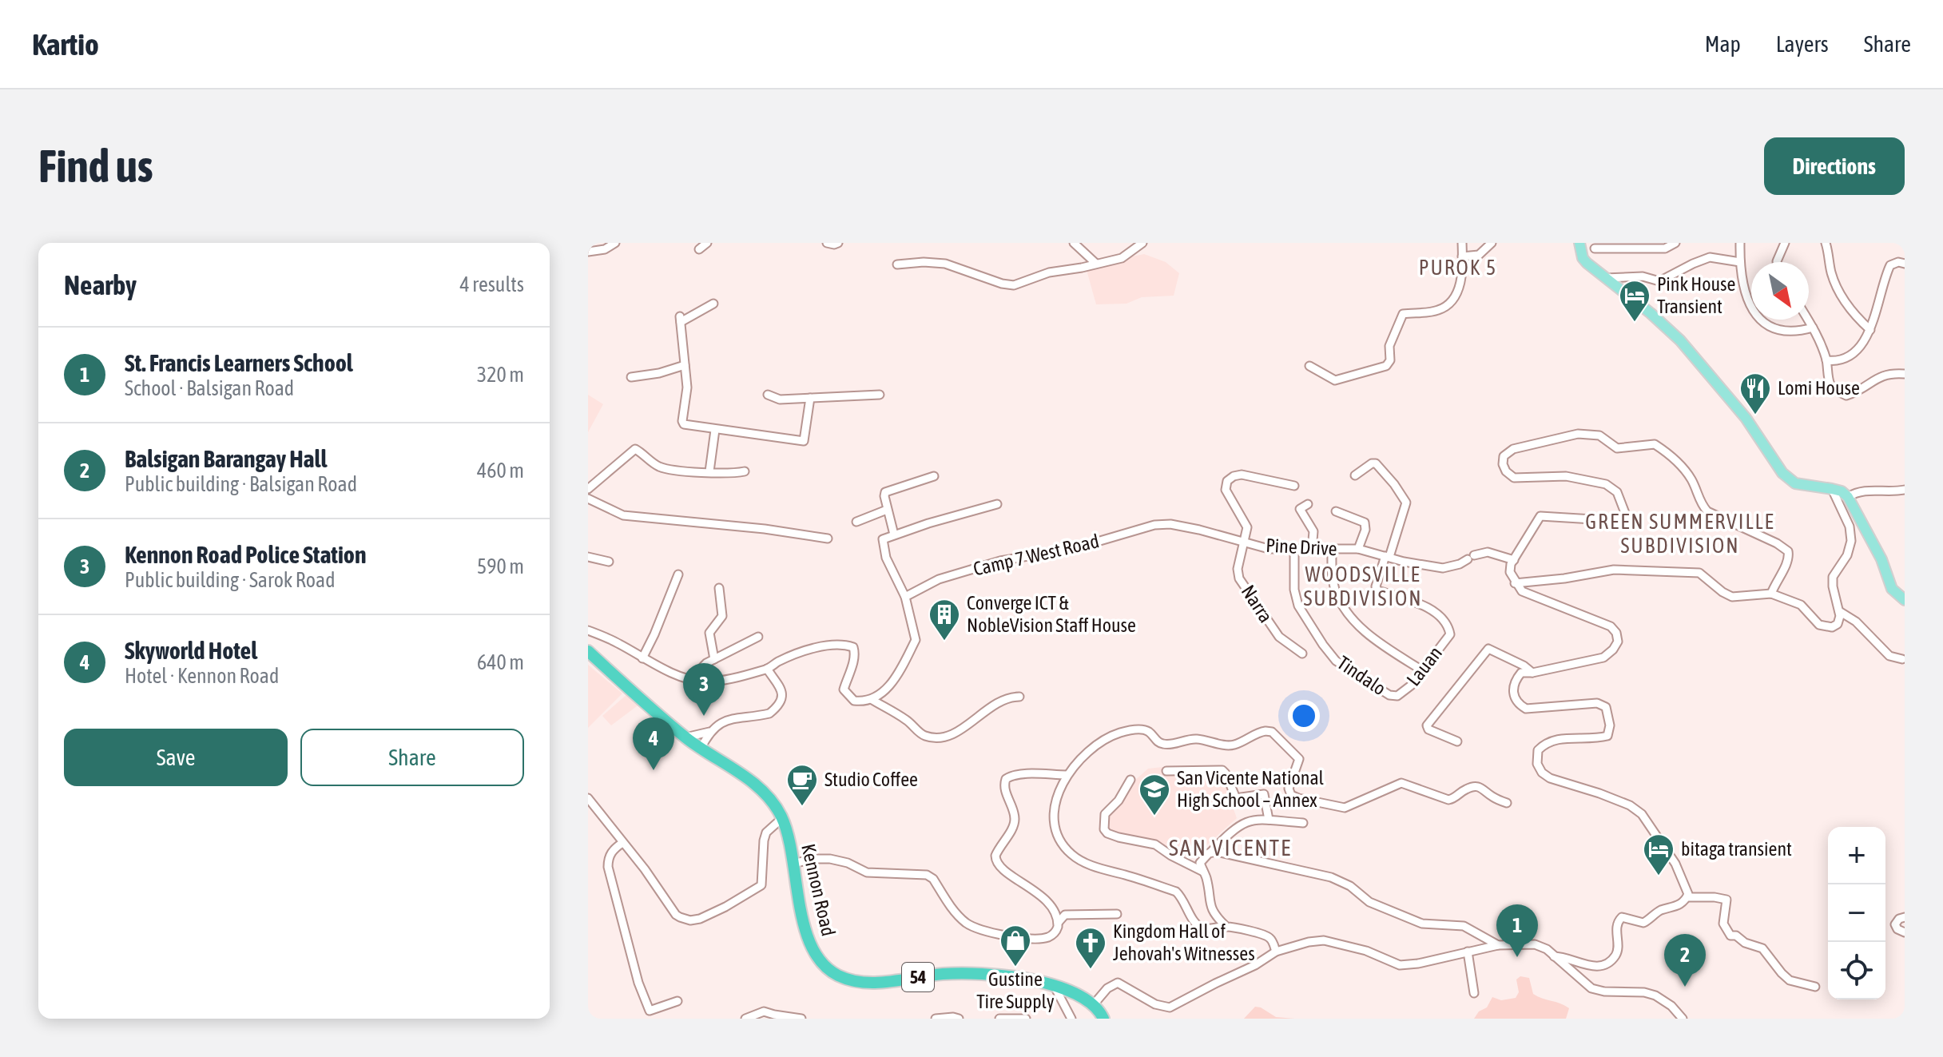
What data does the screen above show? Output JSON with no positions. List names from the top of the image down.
{
  "streets": {
    "highway": ["Kennon Road", "54"],
    "street": [
      "Pine Drive",
      "Camp 7 West Road",
      "Narra",
      "Lauan",
      "Tindalo"
    ]
  },
  "crossings": [
    ["Pine Drive", "Camp 7 West Road"],
    ["Pine Drive", "Narra"],
    ["Pine Drive", "Lauan"],
    ["Pine Drive", "Tindalo"],
    ["Lauan", "Tindalo"]
  ],
  "districts": [
    "PUROK 5",
    "GREEN SUMMERVILLE SUBDIVISION",
    "WOODSVILLE SUBDIVISION",
    "SAN VICENTE"
  ],
  "places": {
    "hotel": ["Pink House Transient", "bitaga transient"],
    "restaurant": ["Lomi House"],
    "building": ["Converge ICT & NobleVision Staff House"],
    "cafe": ["Studio Coffee"],
    "school or university": ["San Vicente National High School – Annex"],
    "shop": ["Gustine Tire Supply"],
    "church": ["Kingdom Hall of Jehovah's Witnesses"]
  },
  "north": "bottom right",
  "page": {
    "header": "Kartio",
    "nav": ["Map", "Layers", "Share"],
    "buttons": [
      "Directions",
      ["Save", "Share"]
    ],
    "title": "Find us",
    "heading": ["Nearby", "4 results"],
    "list": [
      {
        "mark": "1",
        "name": "St. Francis Learners School",
        "note": "School · Balsigan Road",
        "value": "320 m"
      },
      {
        "mark": "2",
        "name": "Balsigan Barangay Hall",
        "note": "Public building · Balsigan Road",
        "value": "460 m"
      },
      {
        "mark": "3",
        "name": "Kennon Road Police Station",
        "note": "Public building · Sarok Road",
        "value": "590 m"
      },
      {
        "mark": "4",
        "name": "Skyworld Hotel",
        "note": "Hotel · Kennon Road",
        "value": "640 m"
      }
    ],
    "pins": [
      "3",
      "4",
      "1",
      "2"
    ],
    "map_buttons": ["+", "−"]
  }
}
